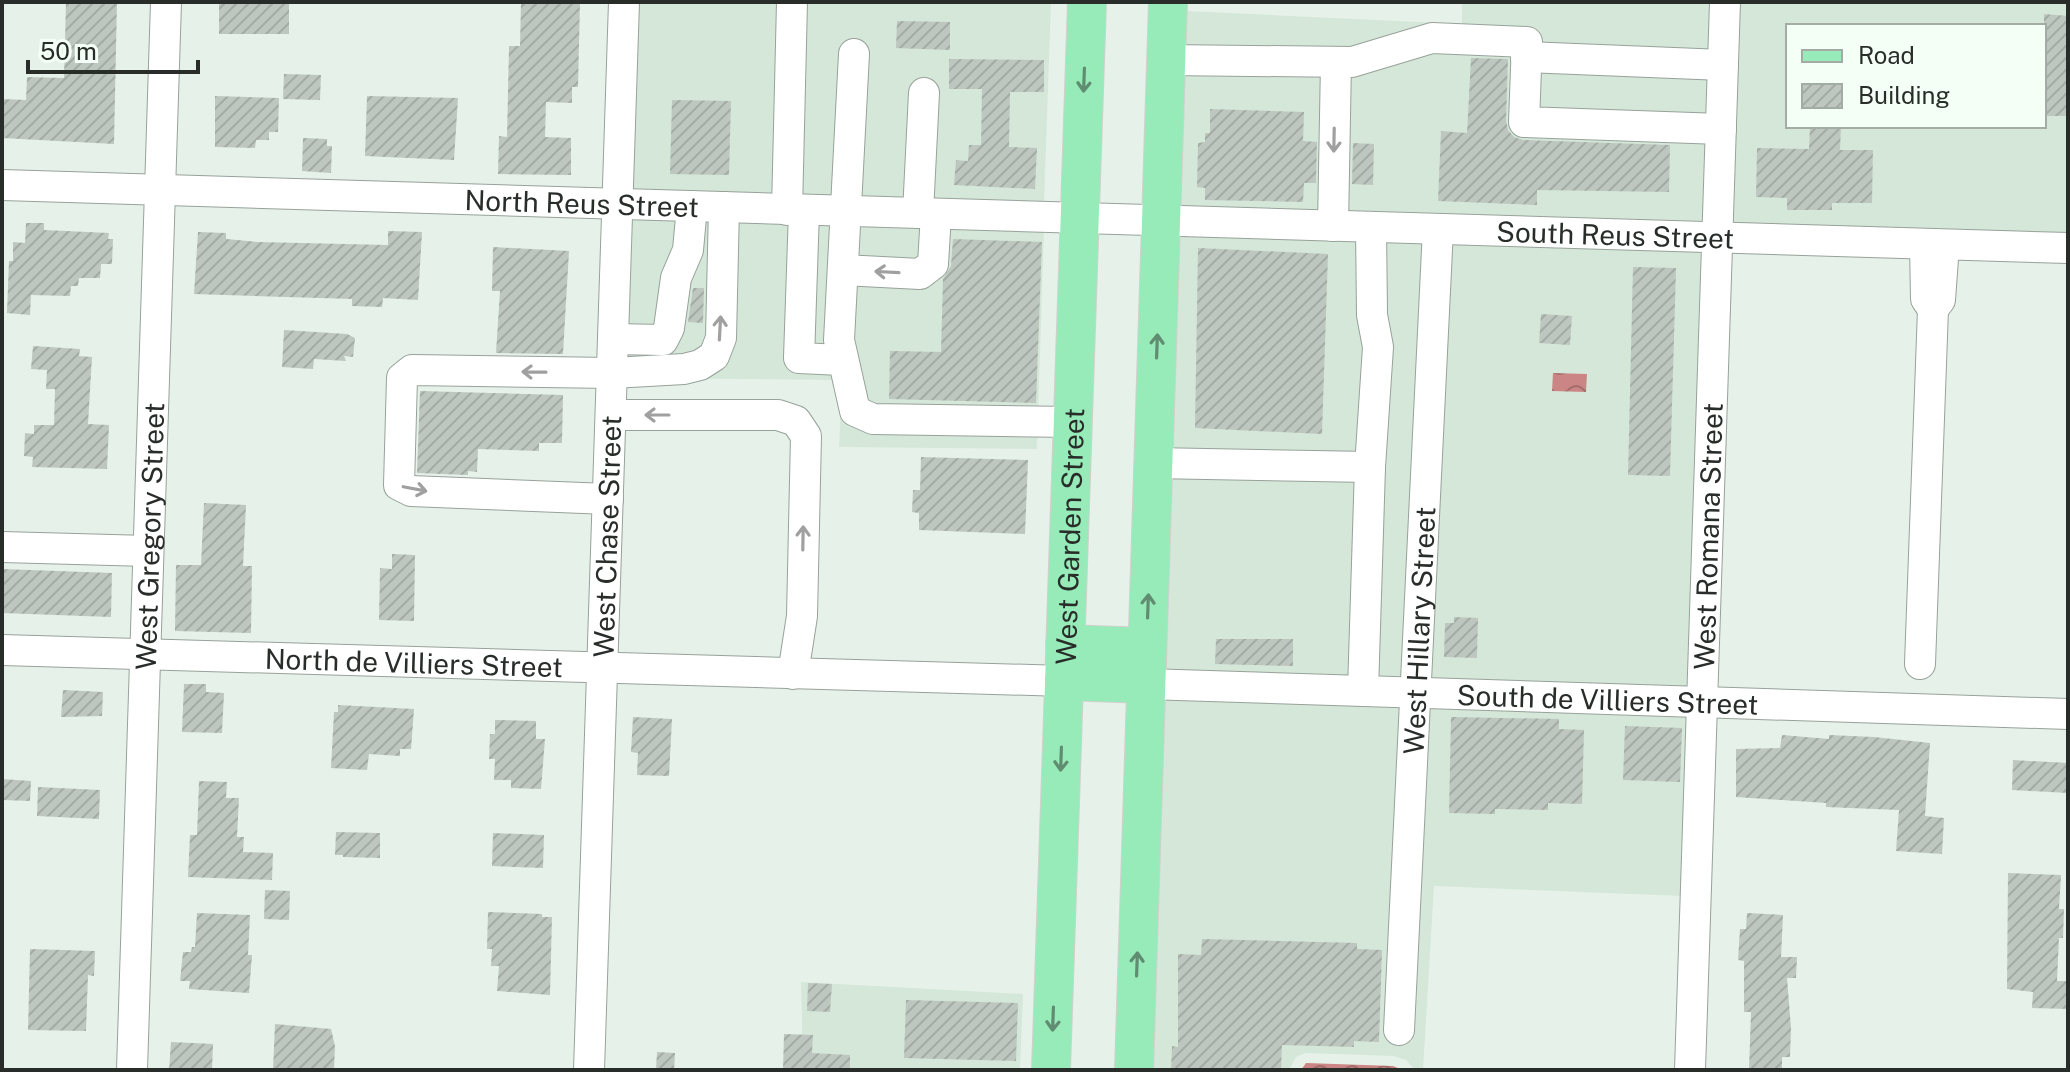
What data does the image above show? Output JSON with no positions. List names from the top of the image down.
{
  "streets": {
    "main road": ["West Garden Street"],
    "street": [
      "North Reus Street",
      "South Reus Street",
      "West Gregory Street",
      "West Chase Street",
      "West Romana Street",
      "West Hillary Street",
      "North de Villiers Street",
      "South de Villiers Street"
    ]
  },
  "crossings": [
    ["North Reus Street", "South Reus Street"],
    ["North Reus Street", "West Gregory Street"],
    ["North Reus Street", "West Chase Street"],
    ["North Reus Street", "West Garden Street"],
    ["South Reus Street", "West Romana Street"],
    ["South Reus Street", "West Hillary Street"],
    ["West Gregory Street", "North de Villiers Street"],
    ["West Chase Street", "North de Villiers Street"],
    ["West Garden Street", "North de Villiers Street"],
    ["West Romana Street", "South de Villiers Street"],
    ["West Hillary Street", "South de Villiers Street"]
  ],
  "legend": ["Road", "Building"],
  "scale_bar": "50 m"
}
